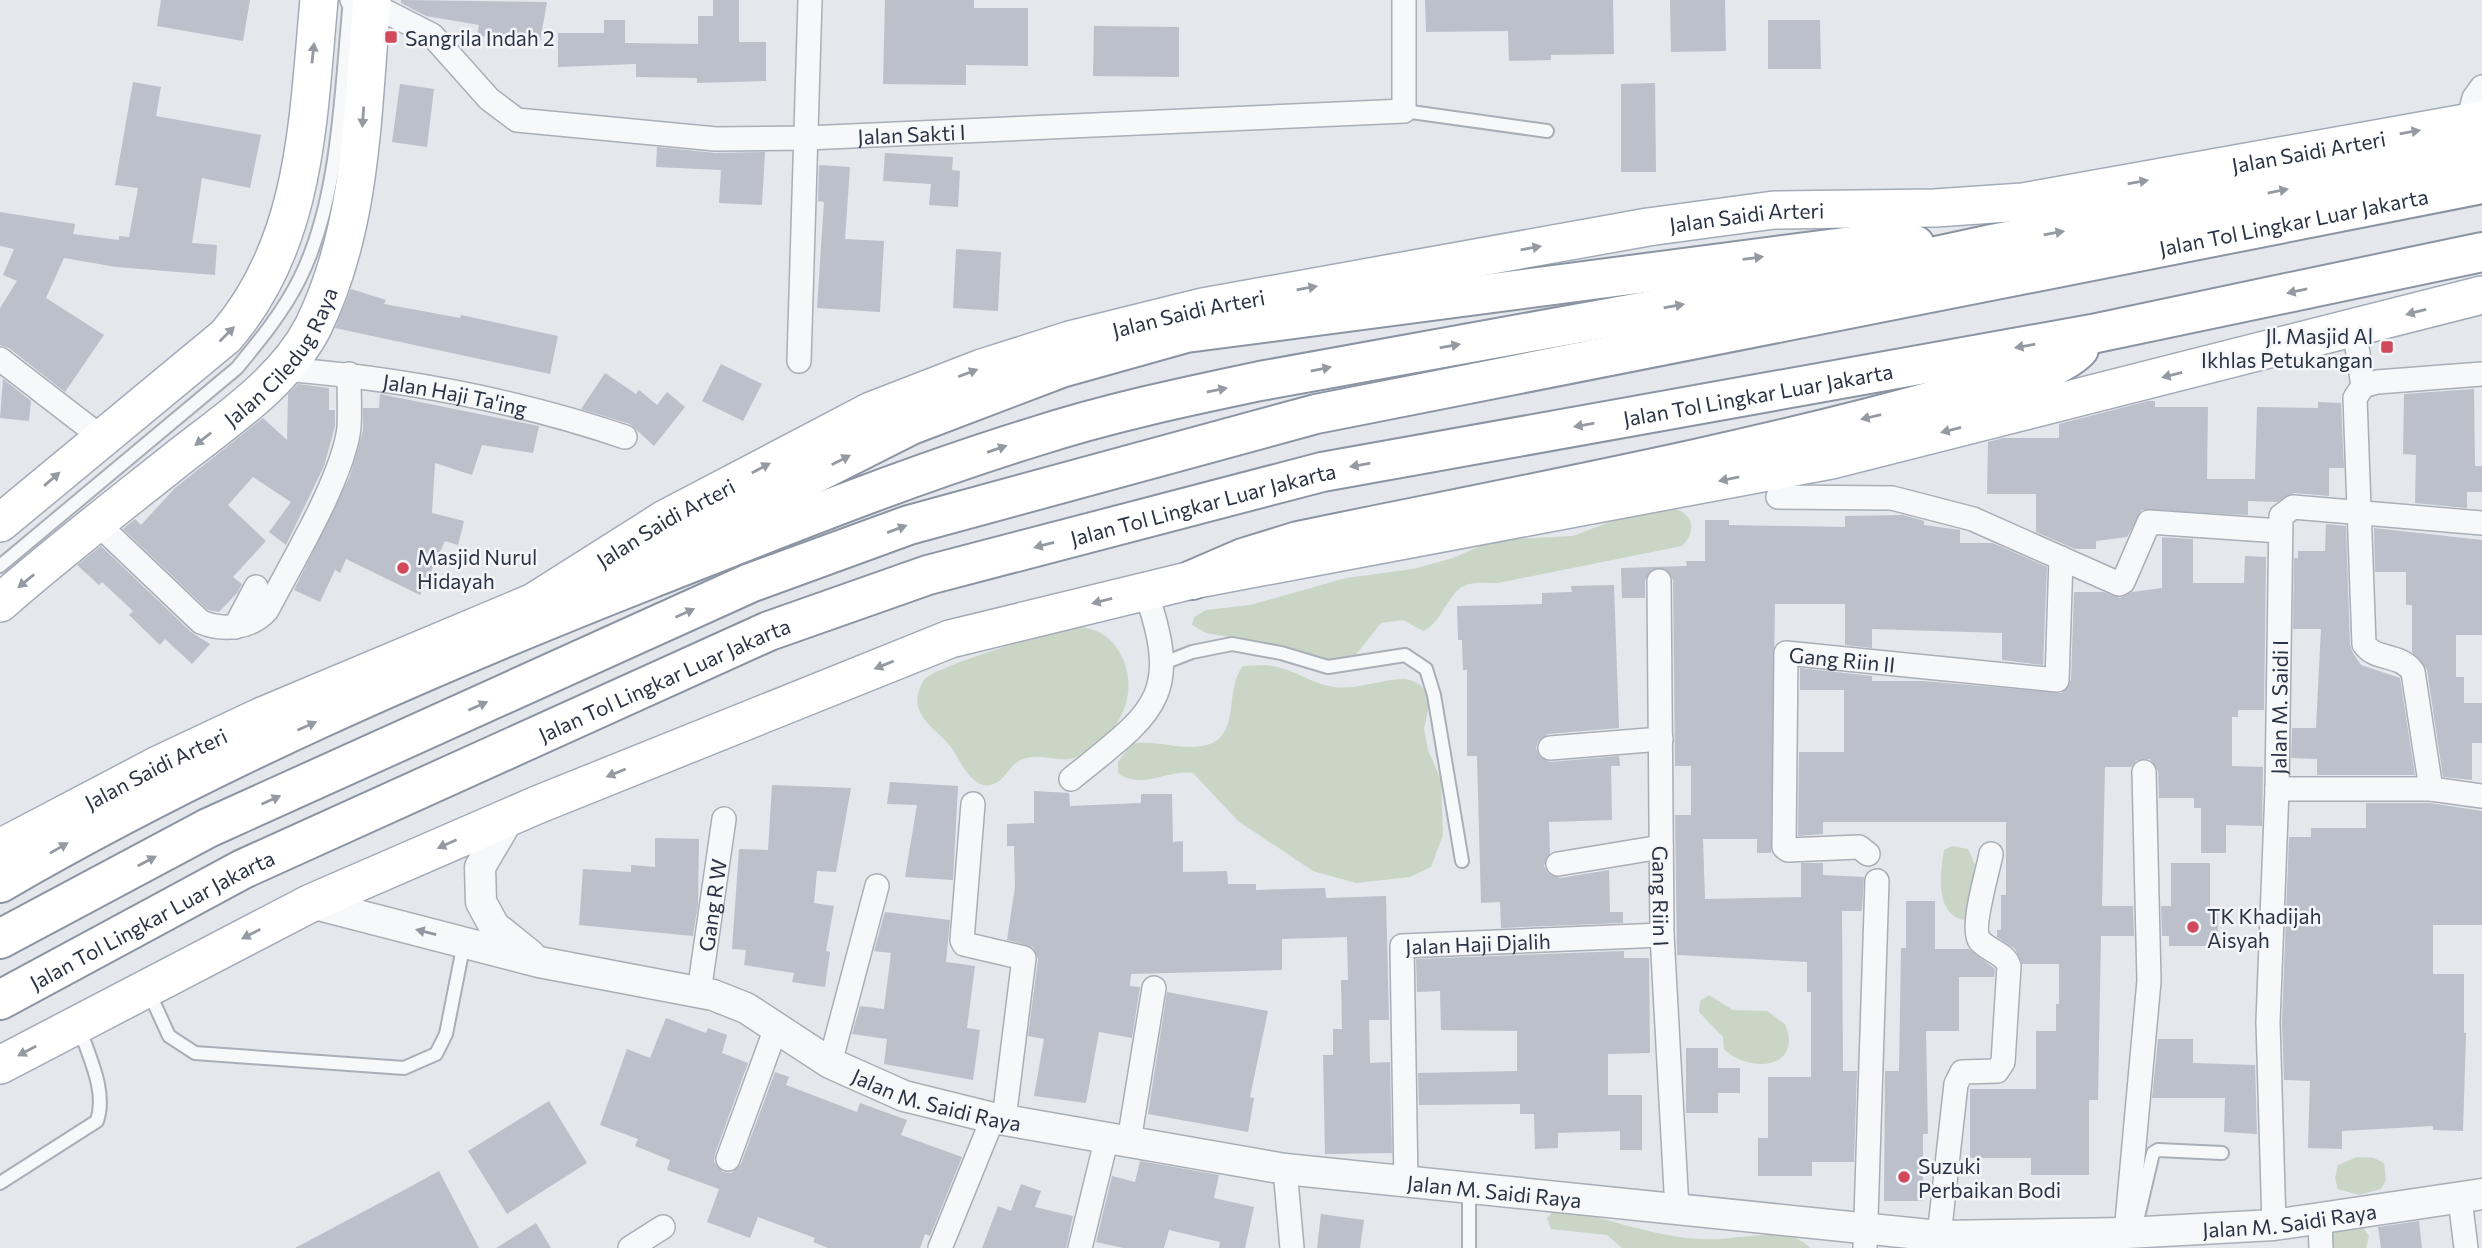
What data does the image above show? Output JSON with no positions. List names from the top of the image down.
{
  "streets": {
    "highway": ["Jalan Tol Lingkar Luar Jakarta"],
    "main road": ["Jalan Saidi Arteri", "Jalan Ciledug Raya"],
    "street": [
      "Jalan Sakti I",
      "Jalan Haji Ta'ing",
      "Gang Riin II",
      "Jalan M. Saidi I",
      "Gang Riin I",
      "Gang R W",
      "Jalan Haji Djalih",
      "Jalan M. Saidi Raya"
    ]
  },
  "crossings": [
    ["Jalan Sakti I", "Jalan Ciledug Raya"],
    ["Jalan Ciledug Raya", "Jalan Haji Ta'ing"],
    ["Jalan M. Saidi I", "Jalan M. Saidi Raya"],
    ["Gang Riin I", "Jalan Haji Djalih"],
    ["Gang Riin I", "Jalan M. Saidi Raya"],
    ["Gang R W", "Jalan M. Saidi Raya"],
    ["Jalan Haji Djalih", "Jalan M. Saidi Raya"]
  ],
  "places": {
    "transit": ["Sangrila Indah 2", "Jl. Masjid Al Ikhlas Petukangan"],
    "other": ["Masjid Nurul Hidayah", "TK Khadijah Aisyah", "Suzuki Perbaikan Bodi"]
  }
}
